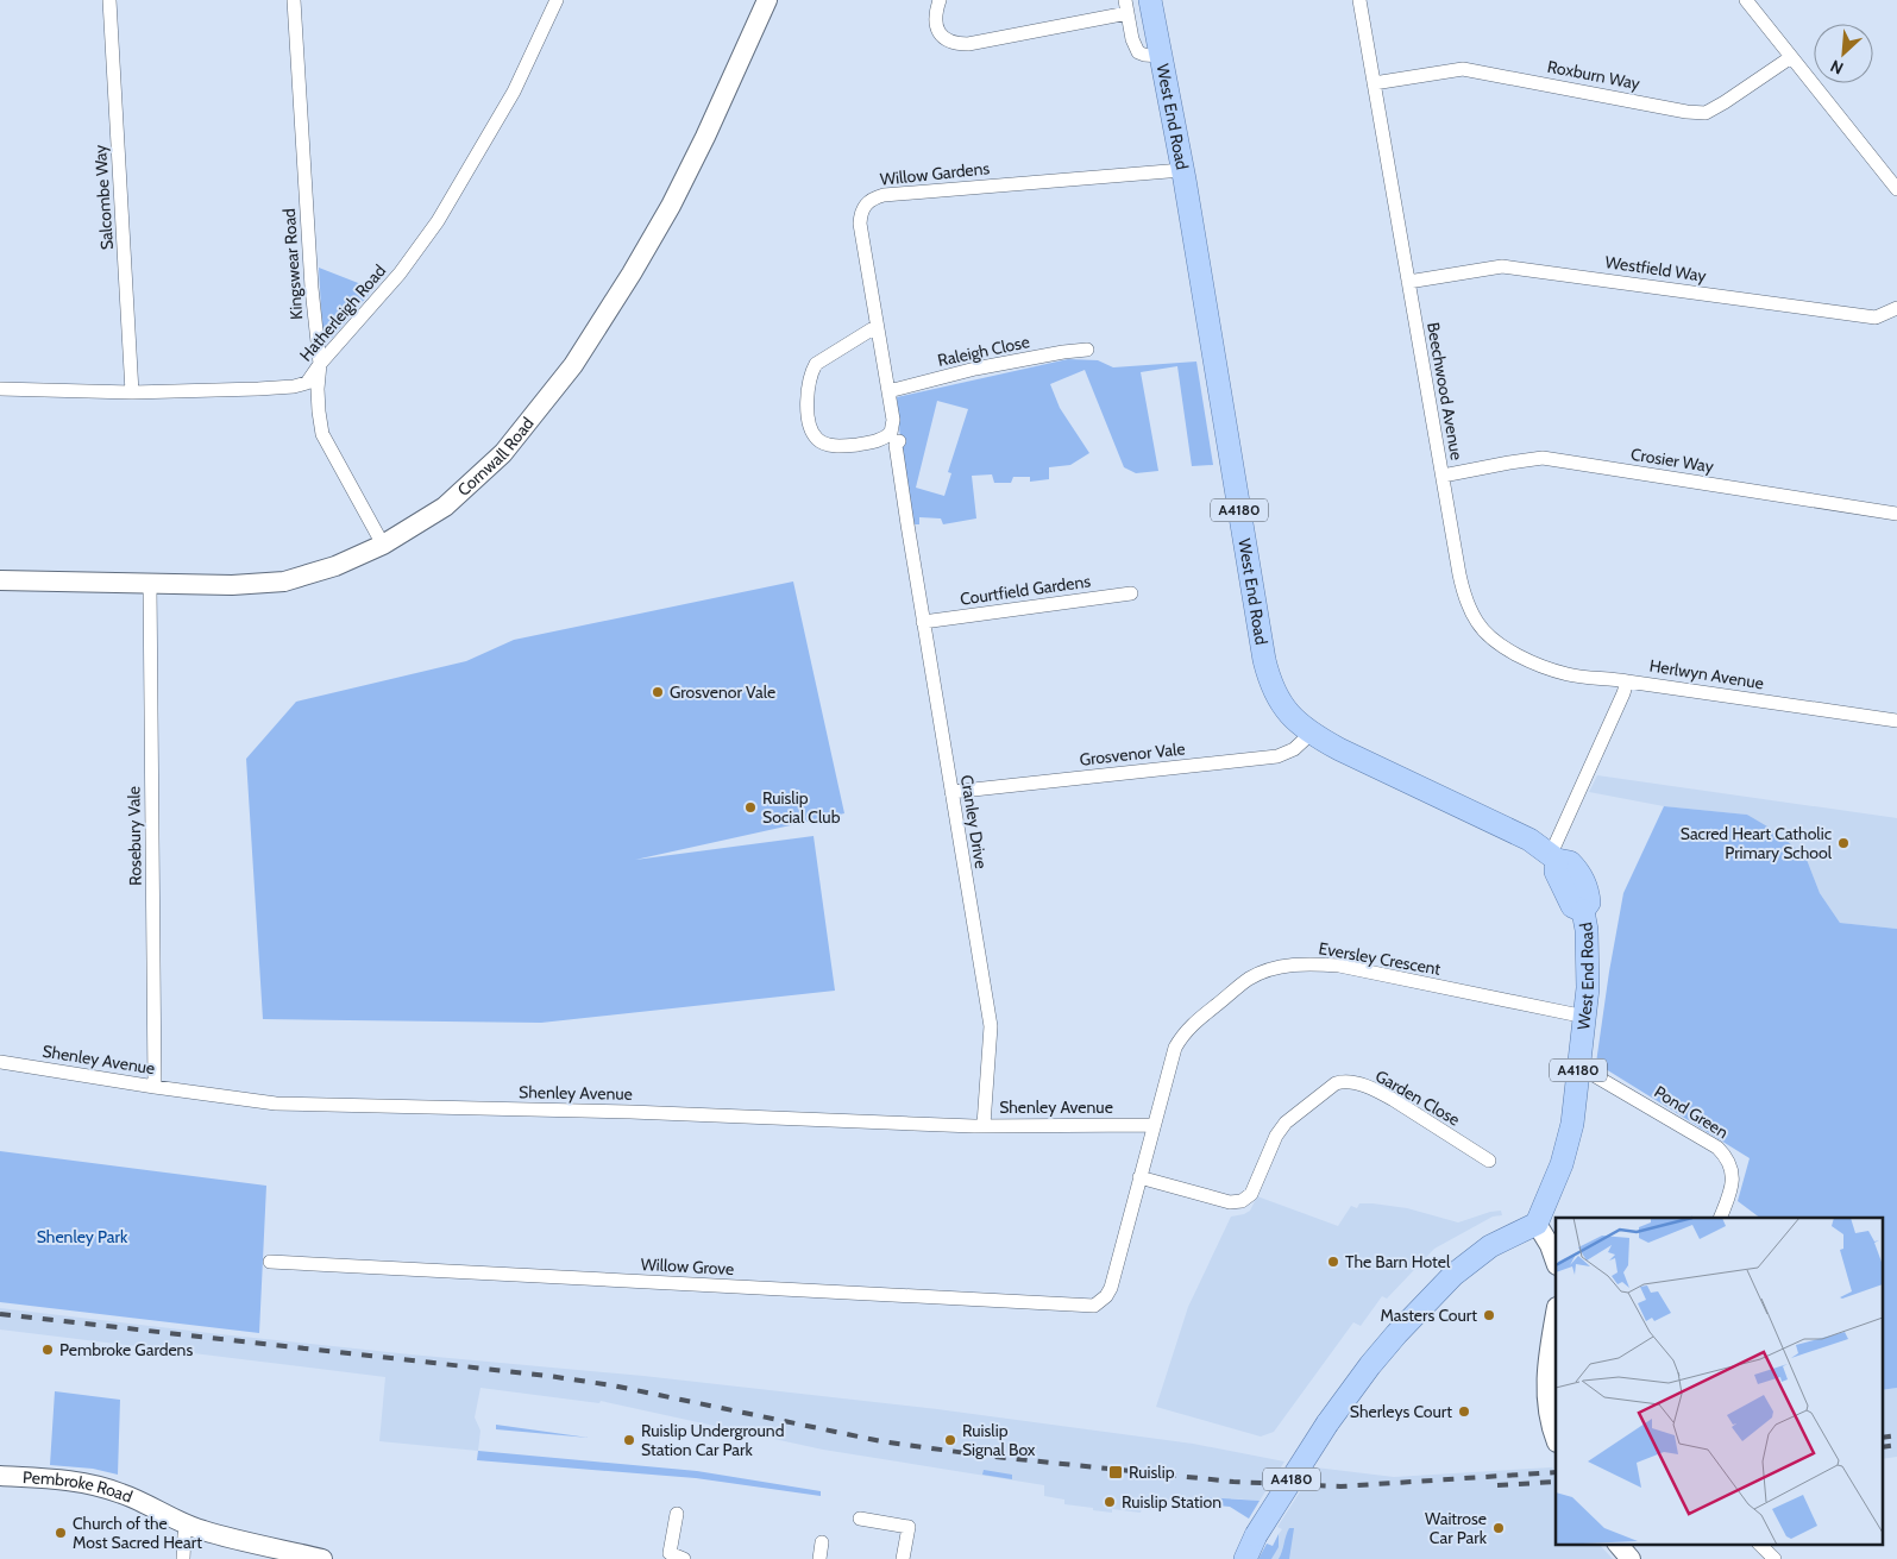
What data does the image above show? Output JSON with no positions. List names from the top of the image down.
{
  "streets": {
    "main road": ["West End Road", "A4180"],
    "street": [
      "Roxburn Way",
      "Willow Gardens",
      "Salcombe Way",
      "Kingswear Road",
      "Westfield Way",
      "Hatherleigh Road",
      "Raleigh Close",
      "Beechwood Avenue",
      "Cornwall Road",
      "Crosier Way",
      "Courtfield Gardens",
      "Herlwyn Avenue",
      "Grosvenor Vale",
      "Cranley Drive",
      "Rosebury Vale",
      "Eversley Crescent",
      "Shenley Avenue",
      "Garden Close",
      "Pond Green",
      "Willow Grove",
      "Pembroke Road"
    ]
  },
  "crossings": [
    ["Roxburn Way", "Beechwood Avenue"],
    ["West End Road", "Willow Gardens"],
    ["West End Road", "A4180"],
    ["West End Road", "Herlwyn Avenue"],
    ["West End Road", "Grosvenor Vale"],
    ["West End Road", "Eversley Crescent"],
    ["West End Road", "Pond Green"],
    ["Willow Gardens", "Raleigh Close"],
    ["Salcombe Way", "Hatherleigh Road"],
    ["Kingswear Road", "Hatherleigh Road"],
    ["Kingswear Road", "Cornwall Road"],
    ["Westfield Way", "Beechwood Avenue"],
    ["Beechwood Avenue", "Crosier Way"],
    ["Beechwood Avenue", "Herlwyn Avenue"],
    ["Cornwall Road", "Rosebury Vale"],
    ["Courtfield Gardens", "Cranley Drive"],
    ["Grosvenor Vale", "Cranley Drive"],
    ["Cranley Drive", "Shenley Avenue"],
    ["Rosebury Vale", "Shenley Avenue"],
    ["Eversley Crescent", "Shenley Avenue"],
    ["Eversley Crescent", "Garden Close"],
    ["Eversley Crescent", "Willow Grove"]
  ],
  "parks": ["Shenley Park"],
  "places": {
    "other": [
      "Grosvenor Vale",
      "Ruislip Social Club",
      "Sacred Heart Catholic Primary School",
      "The Barn Hotel",
      "Masters Court",
      "Pembroke Gardens",
      "Sherleys Court",
      "Ruislip Underground Station Car Park",
      "Ruislip Signal Box",
      "Ruislip Station",
      "Waitrose Car Park",
      "Church of the Most Sacred Heart"
    ],
    "transit": ["Ruislip"]
  },
  "north": "bottom left"
}
